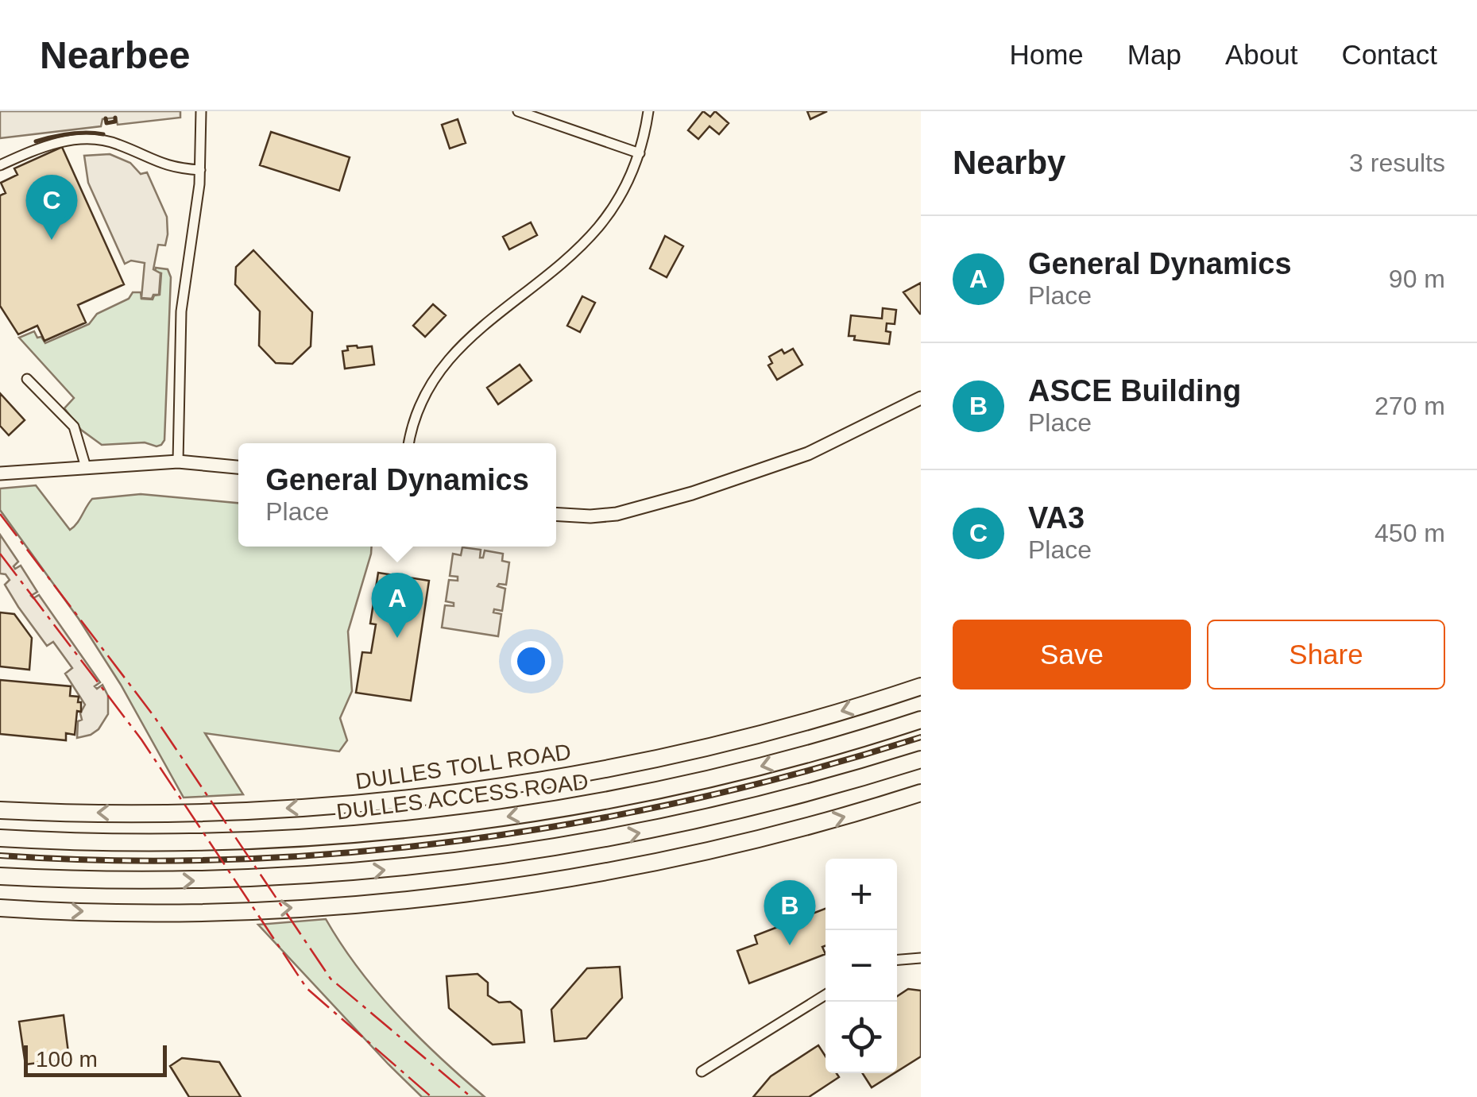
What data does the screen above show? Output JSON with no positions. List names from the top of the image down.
{
  "streets": {
    "highway": ["DULLES TOLL ROAD", "DULLES ACCESS ROAD"]
  },
  "scale_bar": "100 m",
  "page": {
    "header": "Nearbee",
    "nav": [
      "Home",
      "Map",
      "About",
      "Contact"
    ],
    "heading": ["Nearby", "3 results"],
    "pins": ["C", "A", "B"],
    "list": [
      {
        "mark": "A",
        "name": "General Dynamics",
        "note": "Place",
        "value": "90 m"
      },
      {
        "mark": "B",
        "name": "ASCE Building",
        "note": "Place",
        "value": "270 m"
      },
      {
        "mark": "C",
        "name": "VA3",
        "note": "Place",
        "value": "450 m"
      }
    ],
    "popup": ["General Dynamics", "Place"],
    "buttons": ["Save", "Share"],
    "map_buttons": ["+", "−"],
    "scale": "100 m"
  }
}
